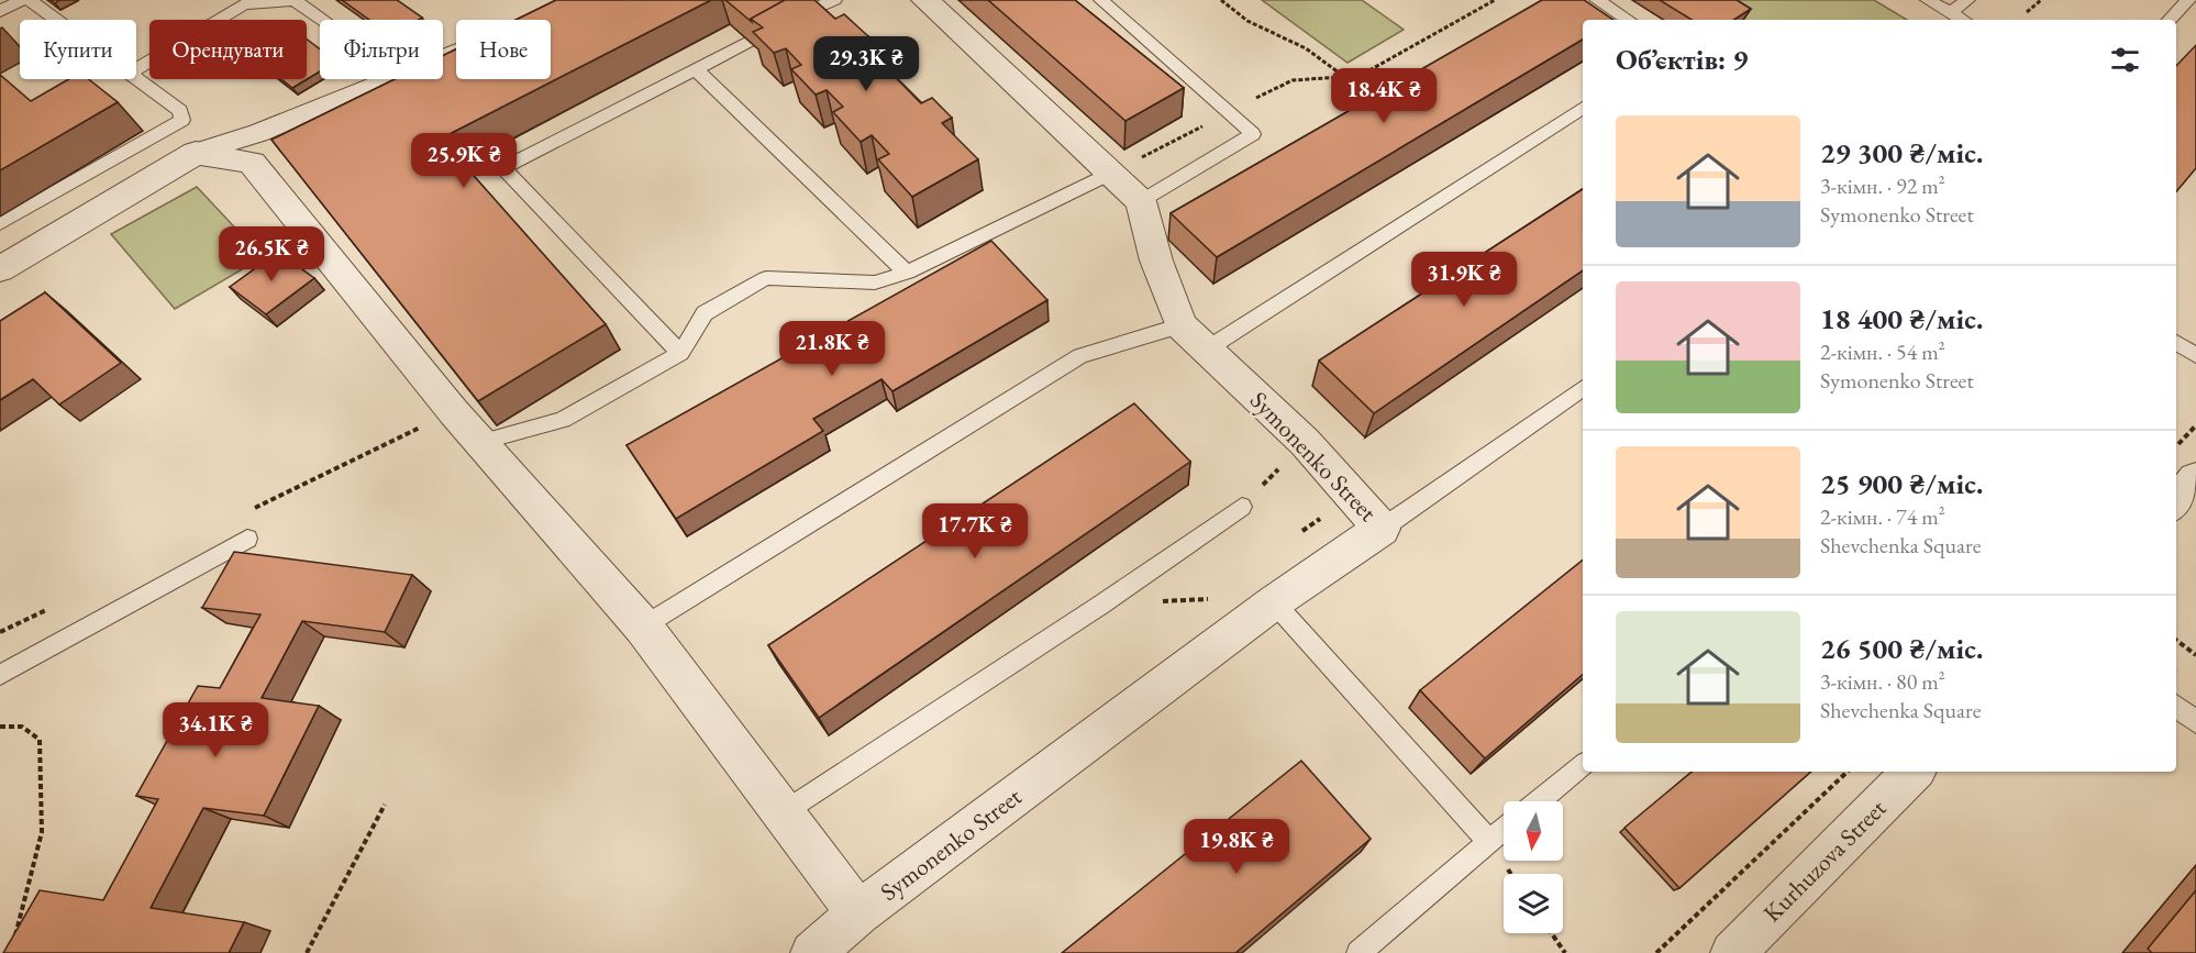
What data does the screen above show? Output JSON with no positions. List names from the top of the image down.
{
  "streets": {
    "street": ["Symonenko Street", "Kurhuzova Street"]
  },
  "north": "bottom",
  "page": {
    "chip": [
      "Купити",
      "Орендувати",
      "Фільтри",
      "Нове"
    ],
    "heading": "Об’єктів: 9",
    "price": [
      "29.3K ₴",
      "18.4K ₴",
      "25.9K ₴",
      "26.5K ₴",
      "31.9K ₴",
      "21.8K ₴",
      "17.7K ₴",
      "34.1K ₴",
      "19.8K ₴"
    ],
    "list": [
      {
        "name": "29 300 ₴/міс.",
        "note": "3-кімн. · 92 m² · Symonenko Street"
      },
      {
        "name": "18 400 ₴/міс.",
        "note": "2-кімн. · 54 m² · Symonenko Street"
      },
      {
        "name": "25 900 ₴/міс.",
        "note": "2-кімн. · 74 m² · Shevchenka Square"
      },
      {
        "name": "26 500 ₴/міс.",
        "note": "3-кімн. · 80 m² · Shevchenka Square"
      }
    ]
  }
}
